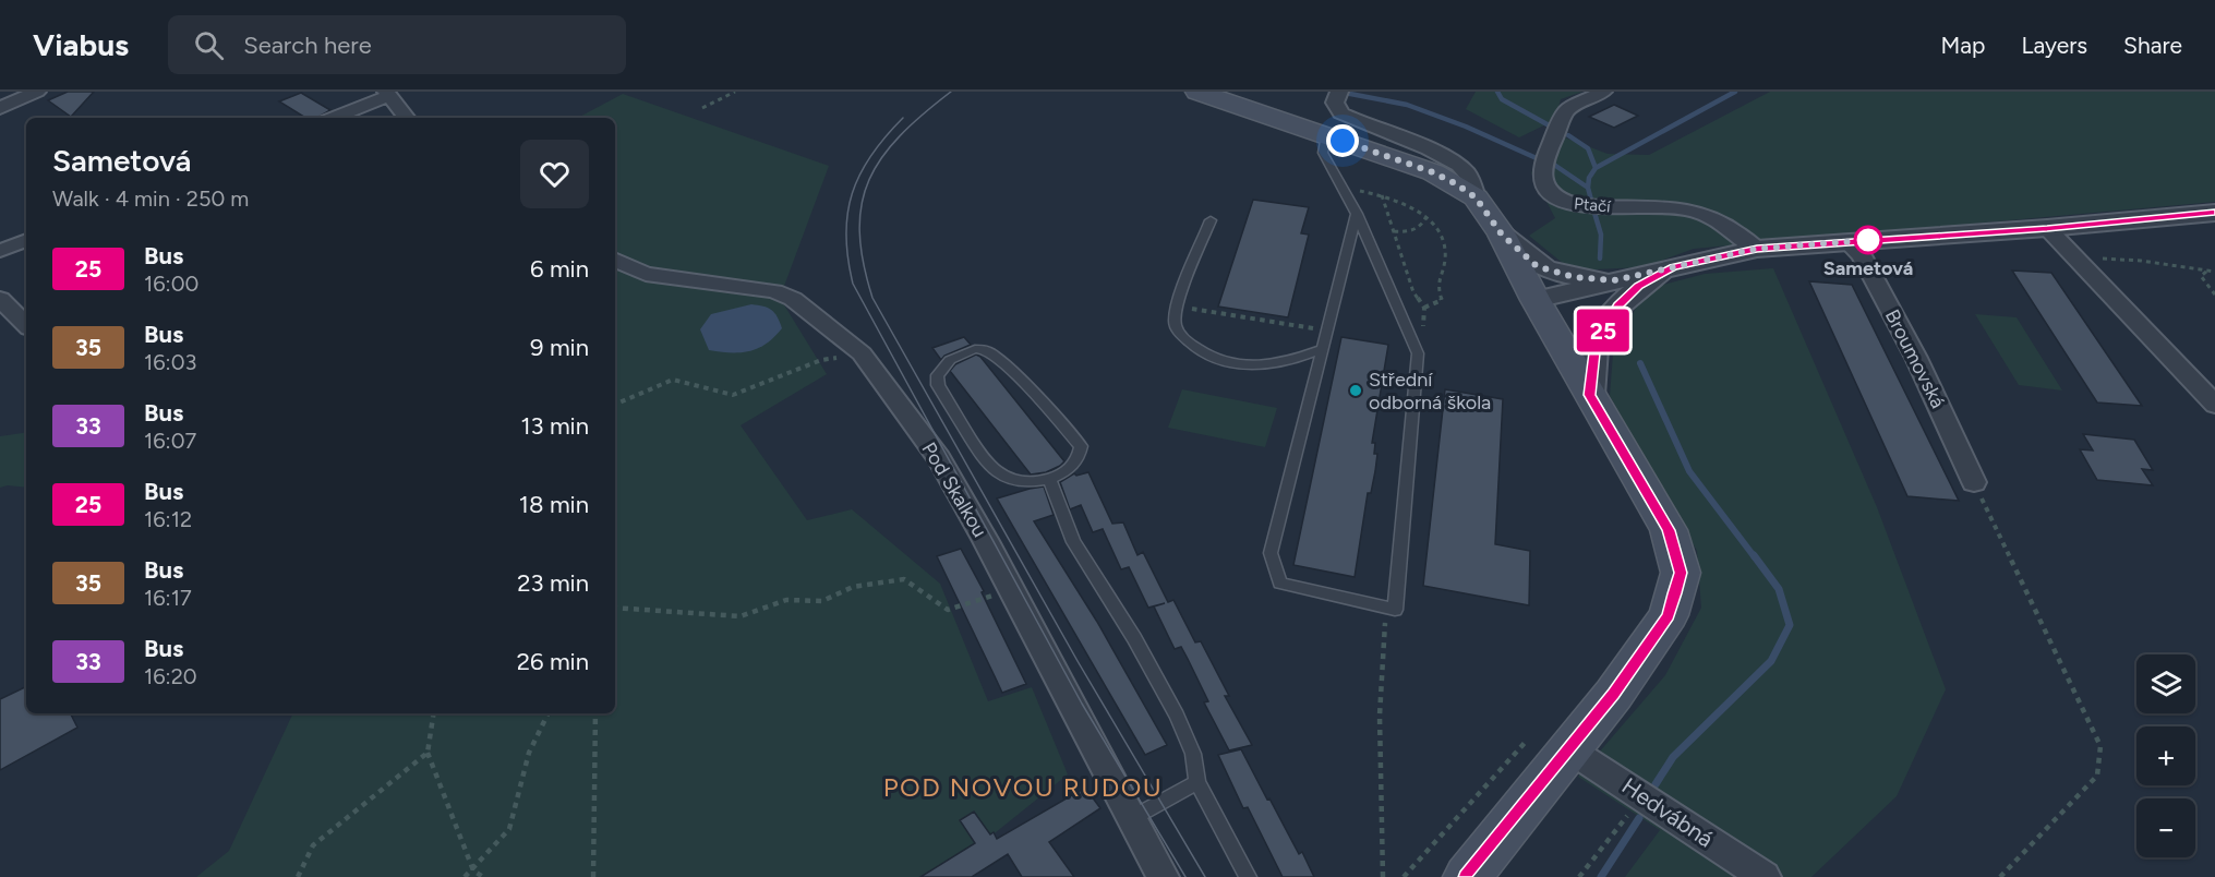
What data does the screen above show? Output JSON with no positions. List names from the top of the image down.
{
  "streets": {
    "street": [
      "Ptačí",
      "Broumovská",
      "Pod Skalkou",
      "Hedvábná"
    ]
  },
  "districts": ["POD NOVOU RUDOU"],
  "places": ["Sametová", "Střední odborná škola"],
  "lines": ["bus line 25"],
  "page": {
    "header": "Viabus",
    "search": "Search here",
    "nav": ["Map", "Layers", "Share"],
    "on_map": "25",
    "heading": ["Sametová", "Walk · 4 min · 250 m"],
    "list": [
      {
        "mark": "25",
        "name": "Bus",
        "note": "16:00",
        "value": "6 min"
      },
      {
        "mark": "35",
        "name": "Bus",
        "note": "16:03",
        "value": "9 min"
      },
      {
        "mark": "33",
        "name": "Bus",
        "note": "16:07",
        "value": "13 min"
      },
      {
        "mark": "25",
        "name": "Bus",
        "note": "16:12",
        "value": "18 min"
      },
      {
        "mark": "35",
        "name": "Bus",
        "note": "16:17",
        "value": "23 min"
      },
      {
        "mark": "33",
        "name": "Bus",
        "note": "16:20",
        "value": "26 min"
      }
    ],
    "map_buttons": ["+", "−"]
  }
}
